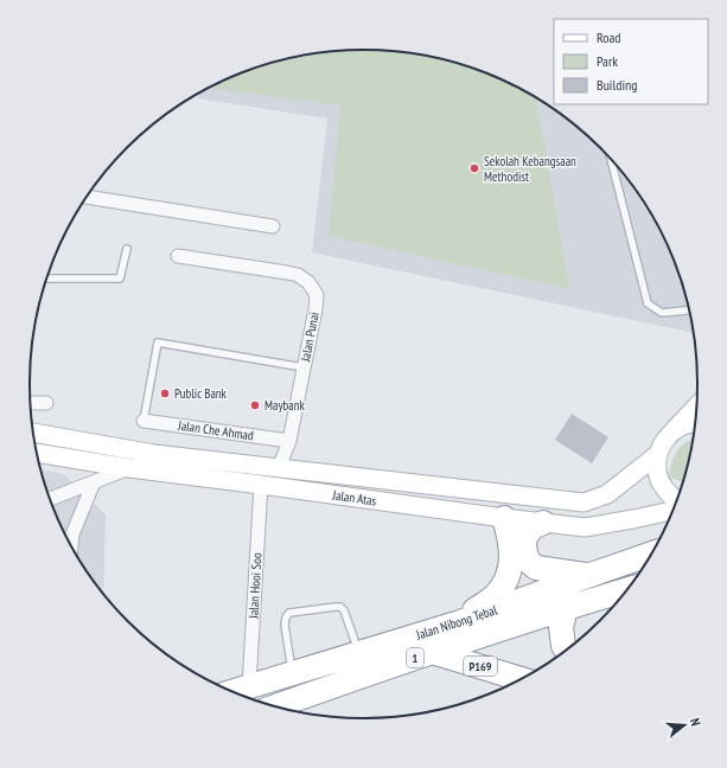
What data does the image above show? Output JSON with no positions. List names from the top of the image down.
{
  "streets": {
    "highway": ["Jalan Nibong Tebal", "1", "P169"],
    "main road": ["Jalan Atas"],
    "street": ["Jalan Punai", "Jalan Che Ahmad", "Jalan Hooi Soo"]
  },
  "crossings": [
    ["Jalan Punai", "Jalan Che Ahmad"],
    ["Jalan Punai", "Jalan Atas"],
    ["Jalan Atas", "Jalan Hooi Soo"],
    ["Jalan Hooi Soo", "Jalan Nibong Tebal"],
    ["Jalan Nibong Tebal", "P169"]
  ],
  "places": ["Sekolah Kebangsaan Methodist", "Public Bank", "Maybank"],
  "legend": ["Road", "Park", "Building"],
  "north": "right"
}
